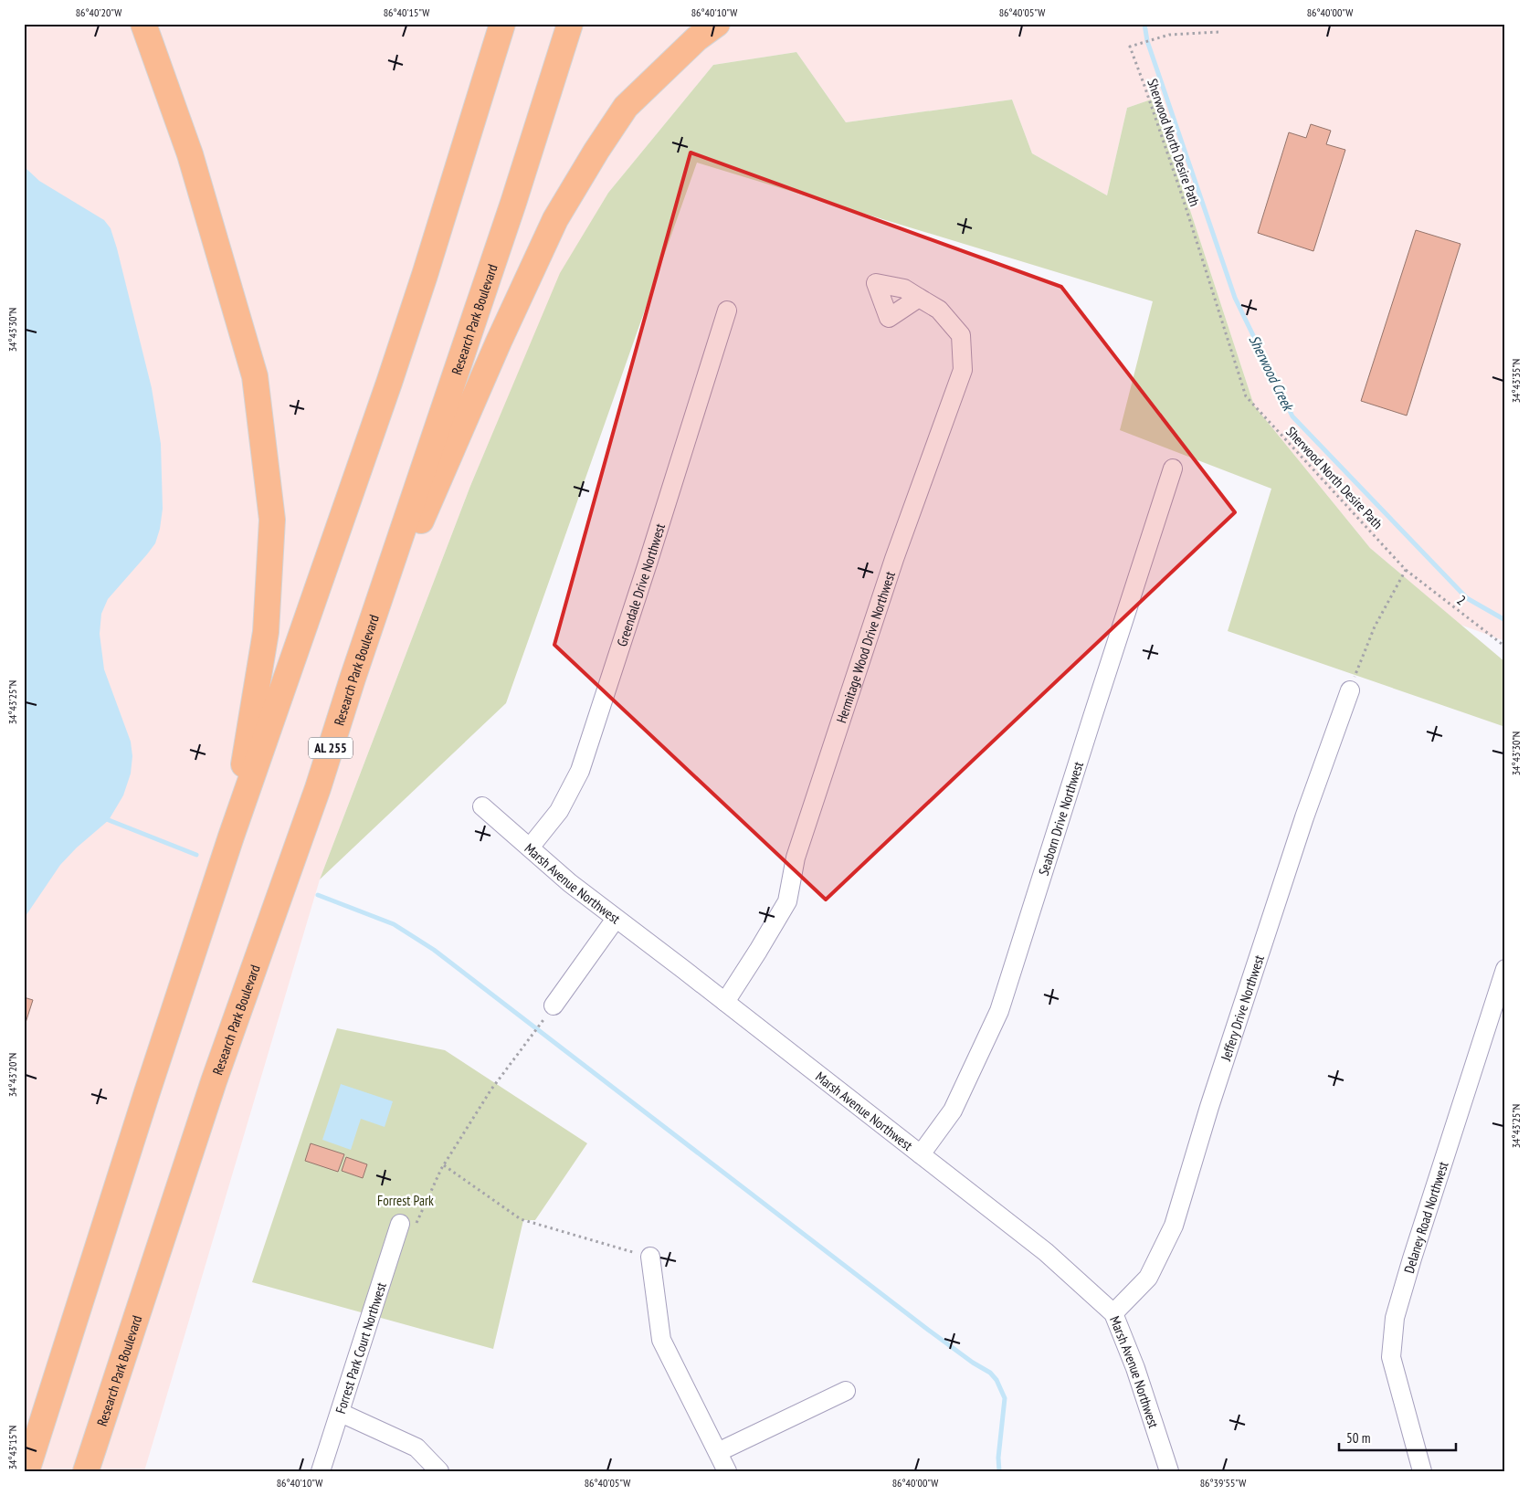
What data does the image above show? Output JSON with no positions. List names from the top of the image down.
{
  "streets": {
    "highway": ["Research Park Boulevard", "AL 255"],
    "street": [
      "Greendale Drive Northwest",
      "Hermitage Wood Drive Northwest",
      "Seaborn Drive Northwest",
      "Marsh Avenue Northwest",
      "Jeffery Drive Northwest",
      "Delaney Road Northwest",
      "Forrest Park Court Northwest"
    ],
    "path": ["Sherwood North Desire Path", "2"]
  },
  "crossings": [
    ["Sherwood North Desire Path", "2"],
    ["Greendale Drive Northwest", "Marsh Avenue Northwest"],
    ["Hermitage Wood Drive Northwest", "Marsh Avenue Northwest"],
    ["Seaborn Drive Northwest", "Marsh Avenue Northwest"],
    ["Marsh Avenue Northwest", "Jeffery Drive Northwest"]
  ],
  "water": ["Sherwood Creek"],
  "parks": ["Forrest Park"],
  "scale_bar": "50 m",
  "coordinates": [
    "86°40'20\"W",
    "86°40'15\"W",
    "86°40'10\"W",
    "86°40'05\"W",
    "86°40'00\"W",
    "34°43'30\"N",
    "34°43'35\"N",
    "34°43'25\"N",
    "34°43'20\"N",
    "34°43'15\"N",
    "86°39'55\"W"
  ]
}
